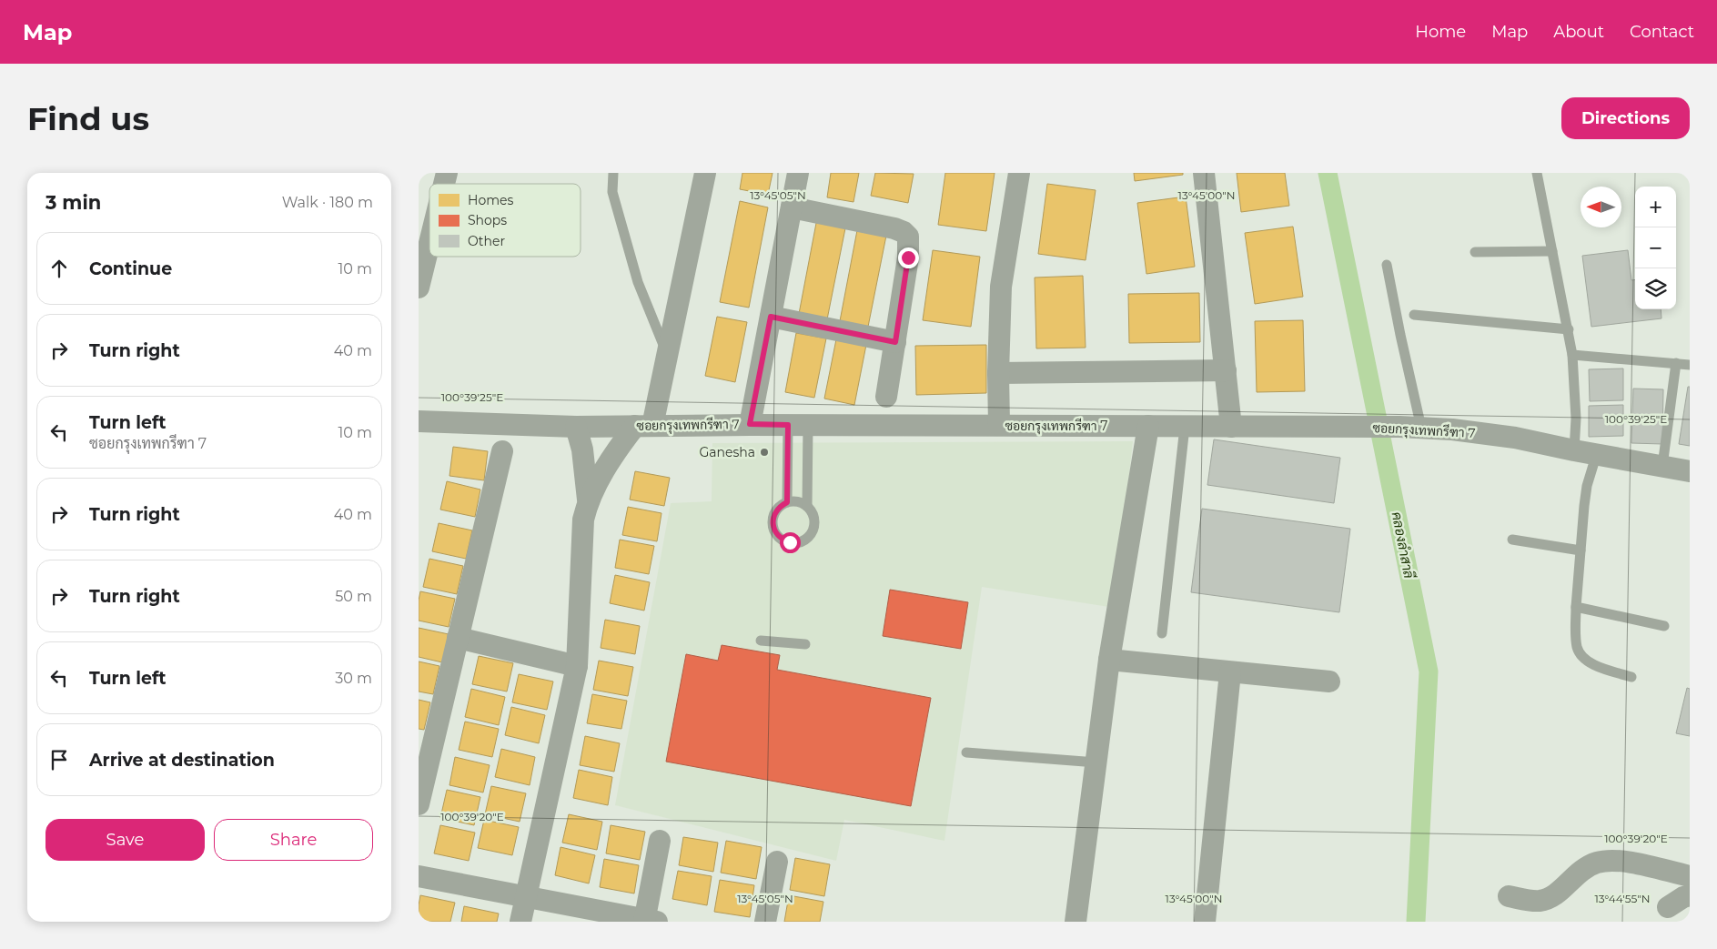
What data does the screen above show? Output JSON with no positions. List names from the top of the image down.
{
  "streets": {
    "street": ["ซอยกรุงเทพกรีฑา 7"]
  },
  "water": ["คลองลำสาลี"],
  "places": ["Ganesha"],
  "legend": ["Homes", "Shops", "Other"],
  "north": "left",
  "page": {
    "header": "Map",
    "nav": [
      "Home",
      "Map",
      "About",
      "Contact"
    ],
    "buttons": [
      "Directions",
      ["Save", "Share"]
    ],
    "title": "Find us",
    "heading": ["3 min", "Walk · 180 m"],
    "map_buttons": ["+", "−"],
    "list": [
      ["Continue", "10 m"],
      ["Turn right", "40 m"],
      ["Turn left", "ซอยกรุงเทพกรีฑา 7", "10 m"],
      ["Turn right", "40 m"],
      ["Turn right", "50 m"],
      ["Turn left", "30 m"],
      "Arrive at destination"
    ]
  },
  "coordinates": [
    "13°45'05\"N",
    "13°45'00\"N",
    "100°39'25\"E",
    "100°39'20\"E",
    "13°44'55\"N"
  ]
}
